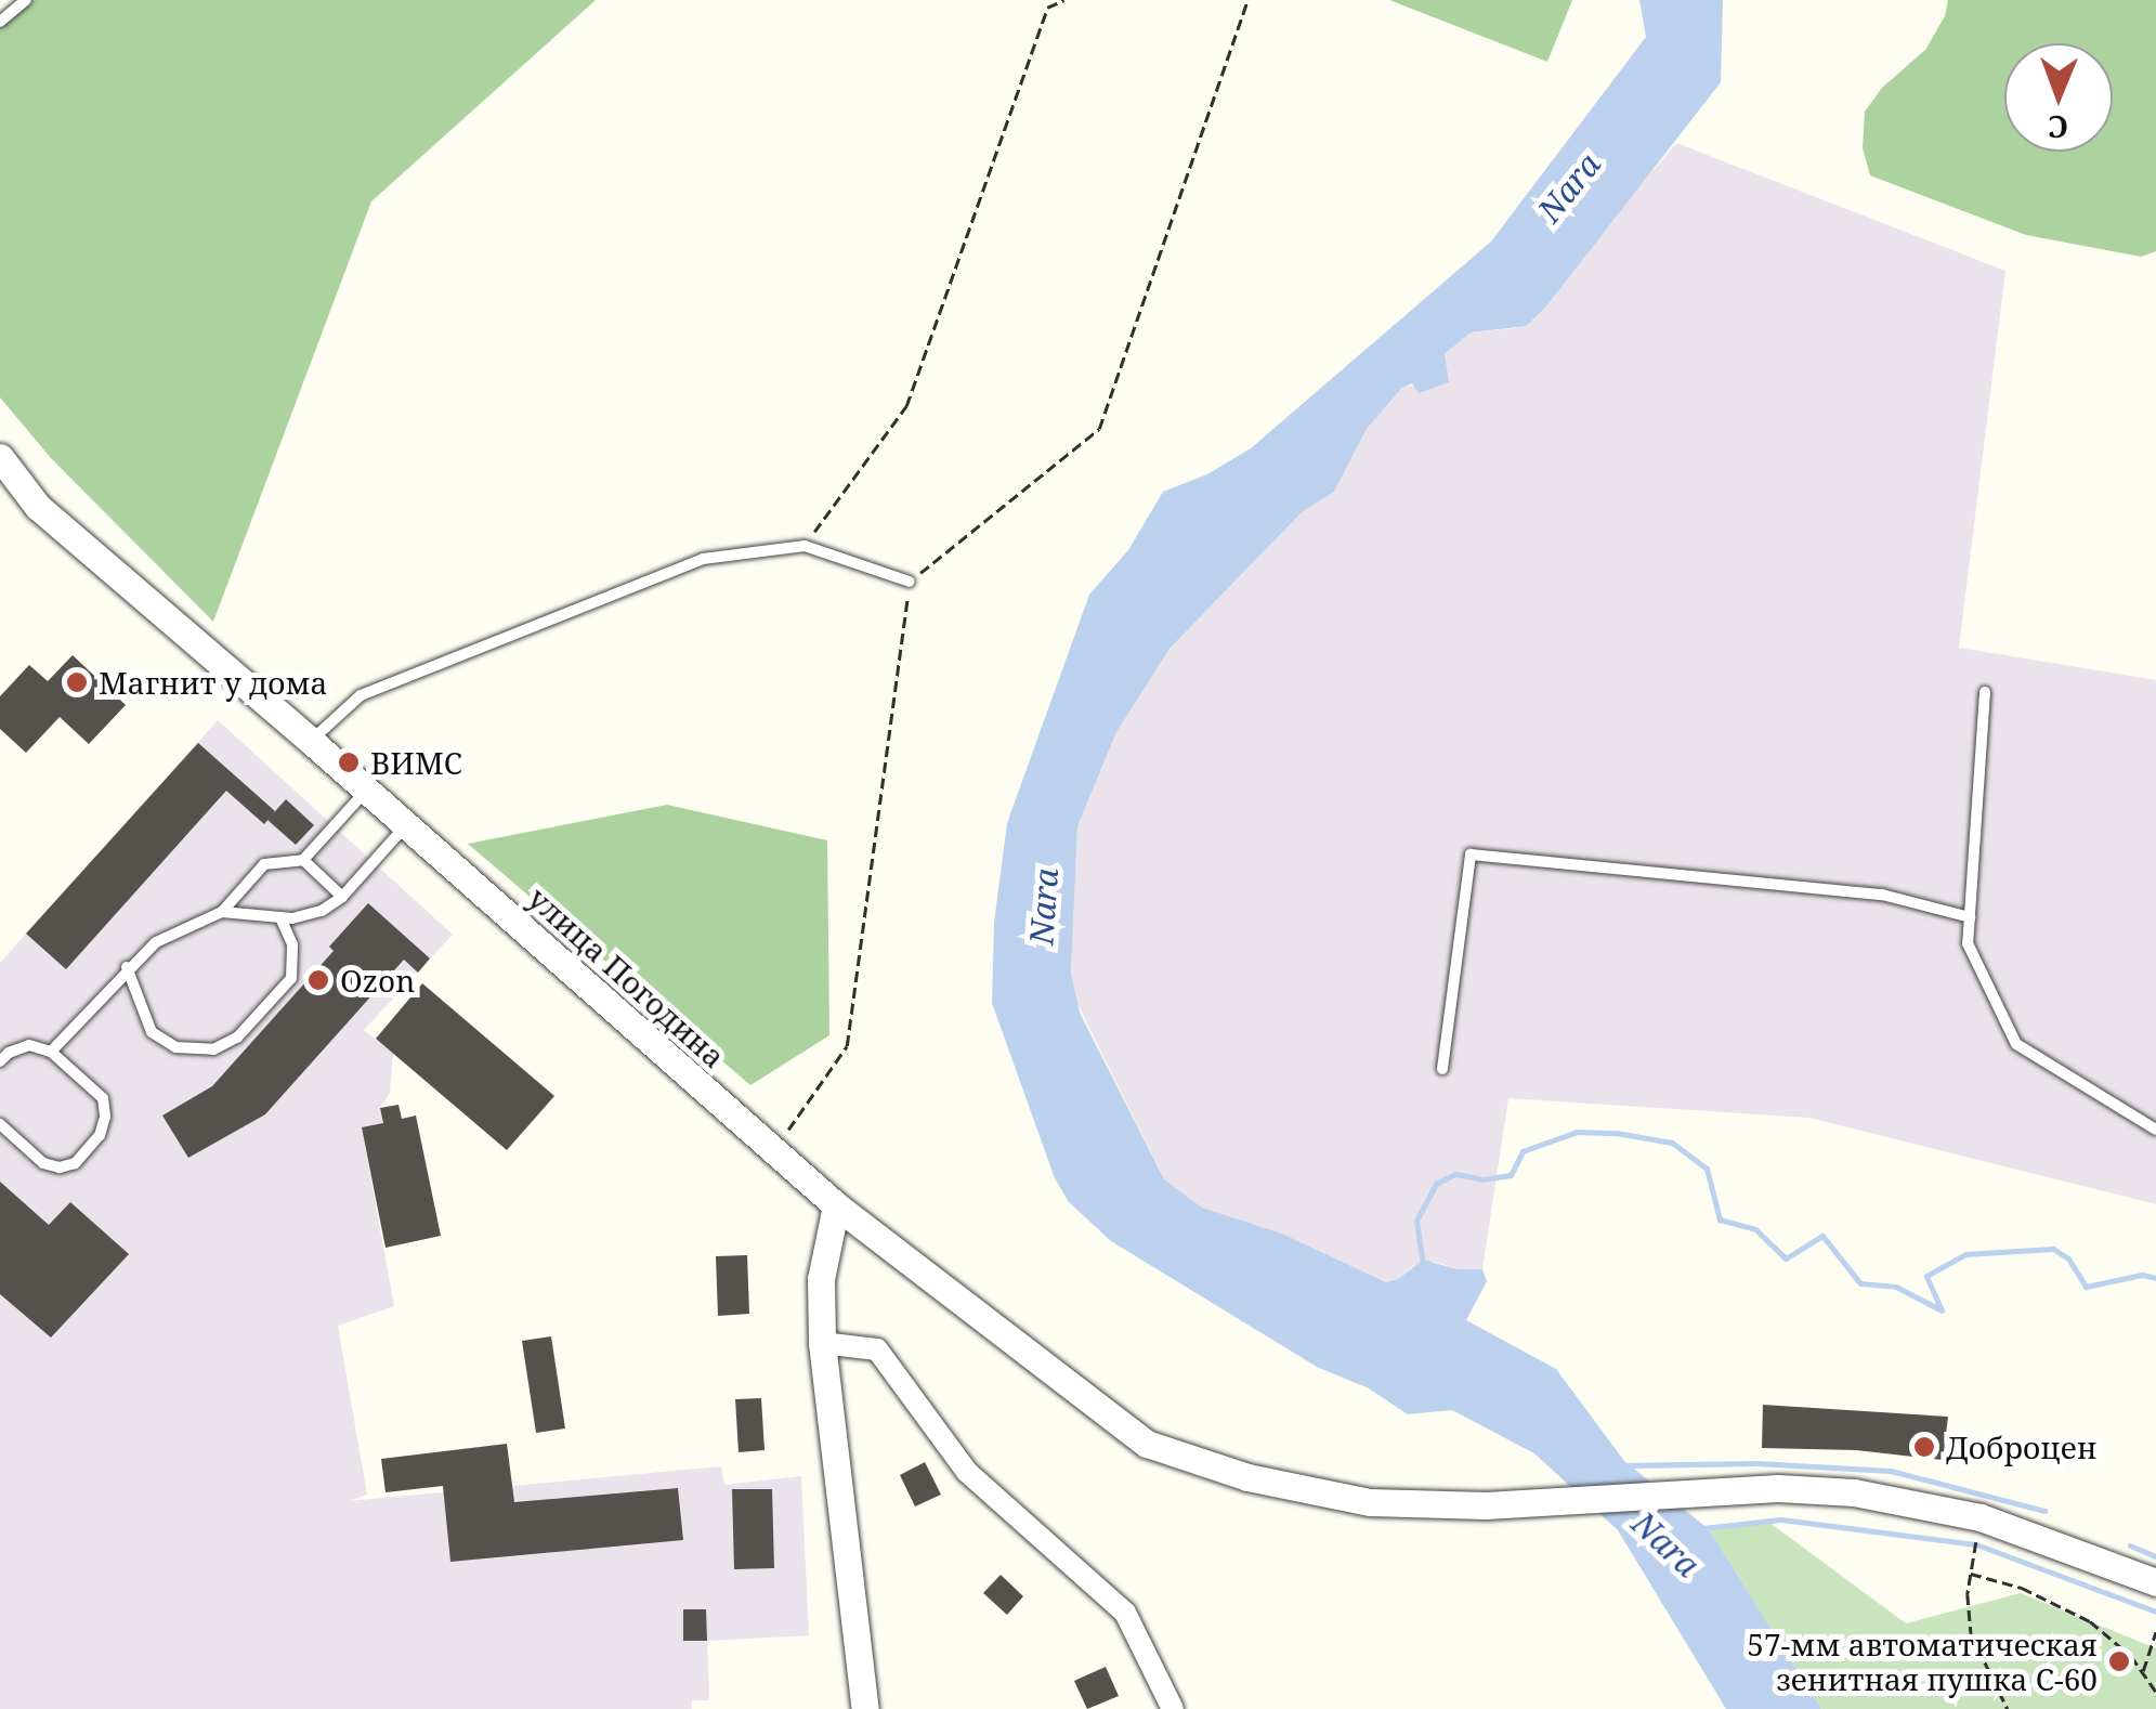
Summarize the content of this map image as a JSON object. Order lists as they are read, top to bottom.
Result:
{
  "streets": {
    "street": ["улица Погодина"]
  },
  "water": ["Nara"],
  "places": [
    "Магнит у дома",
    "ВИМС",
    "Ozon",
    "Доброцен",
    "57-мм автоматическая зенитная пушка С-60"
  ],
  "north": "bottom"
}
